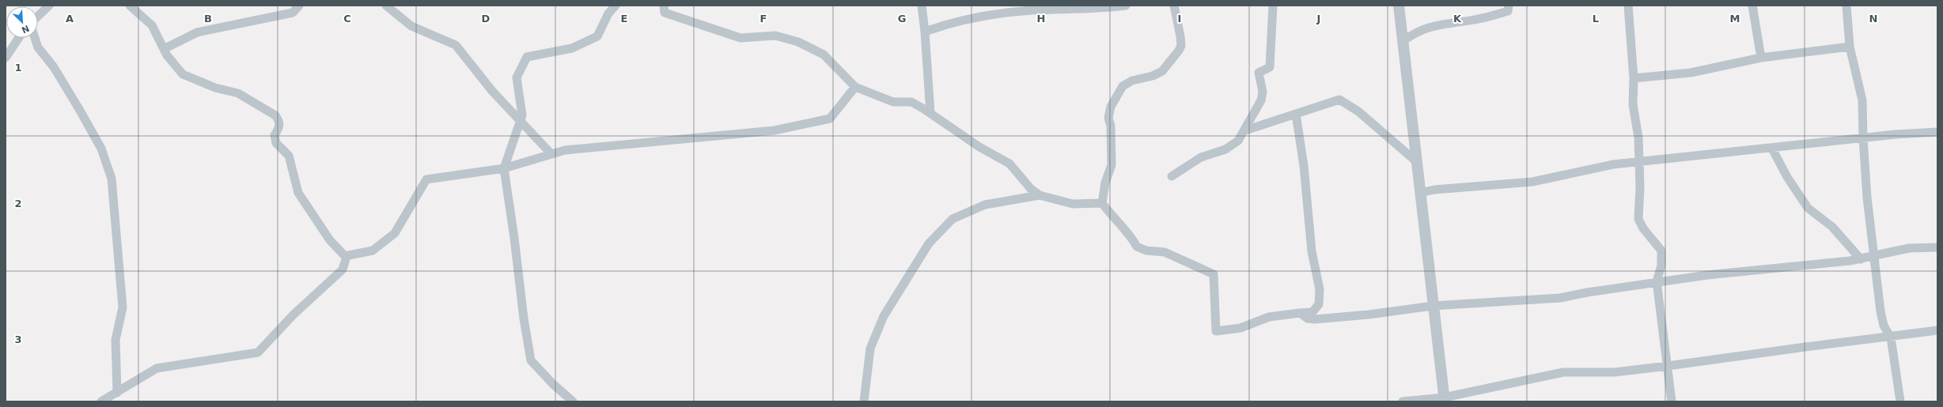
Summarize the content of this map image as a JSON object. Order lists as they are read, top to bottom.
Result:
{
  "north": "bottom right",
  "grid": {
    "columns": [
      "A",
      "B",
      "C",
      "D",
      "E",
      "F",
      "G",
      "H",
      "I",
      "J",
      "K",
      "L",
      "M",
      "N"
    ],
    "rows": ["1", "2", "3"]
  }
}
